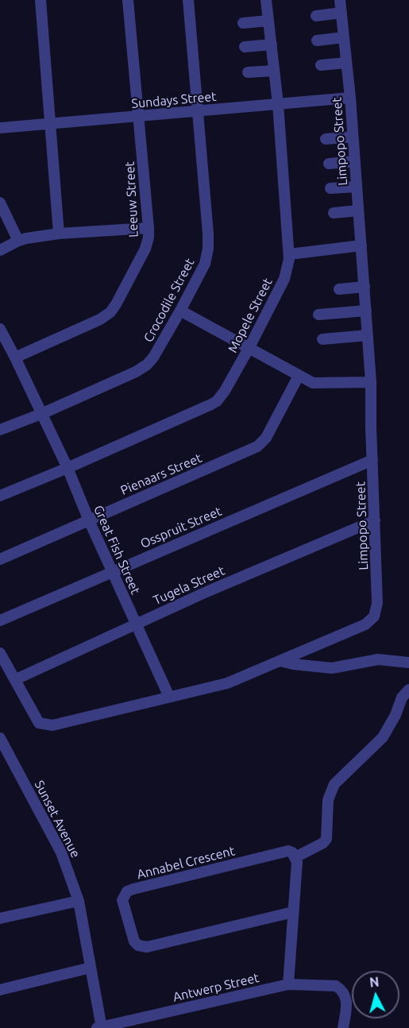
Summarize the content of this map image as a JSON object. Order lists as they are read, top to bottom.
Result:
{
  "streets": {
    "street": [
      "Sundays Street",
      "Limpopo Street",
      "Leeuw Street",
      "Crocodile Street",
      "Mopele Street",
      "Pienaars Street",
      "Osspruit Street",
      "Great Fish Street",
      "Tugela Street",
      "Sunset Avenue",
      "Annabel Crescent",
      "Antwerp Street"
    ]
  },
  "crossings": [
    ["Sundays Street", "Limpopo Street"],
    ["Sundays Street", "Leeuw Street"],
    ["Sundays Street", "Crocodile Street"],
    ["Sundays Street", "Mopele Street"],
    ["Limpopo Street", "Osspruit Street"],
    ["Limpopo Street", "Great Fish Street"],
    ["Limpopo Street", "Tugela Street"],
    ["Leeuw Street", "Great Fish Street"],
    ["Crocodile Street", "Great Fish Street"],
    ["Mopele Street", "Great Fish Street"],
    ["Pienaars Street", "Great Fish Street"],
    ["Osspruit Street", "Great Fish Street"],
    ["Great Fish Street", "Tugela Street"],
    ["Sunset Avenue", "Antwerp Street"]
  ],
  "north": "top"
}
